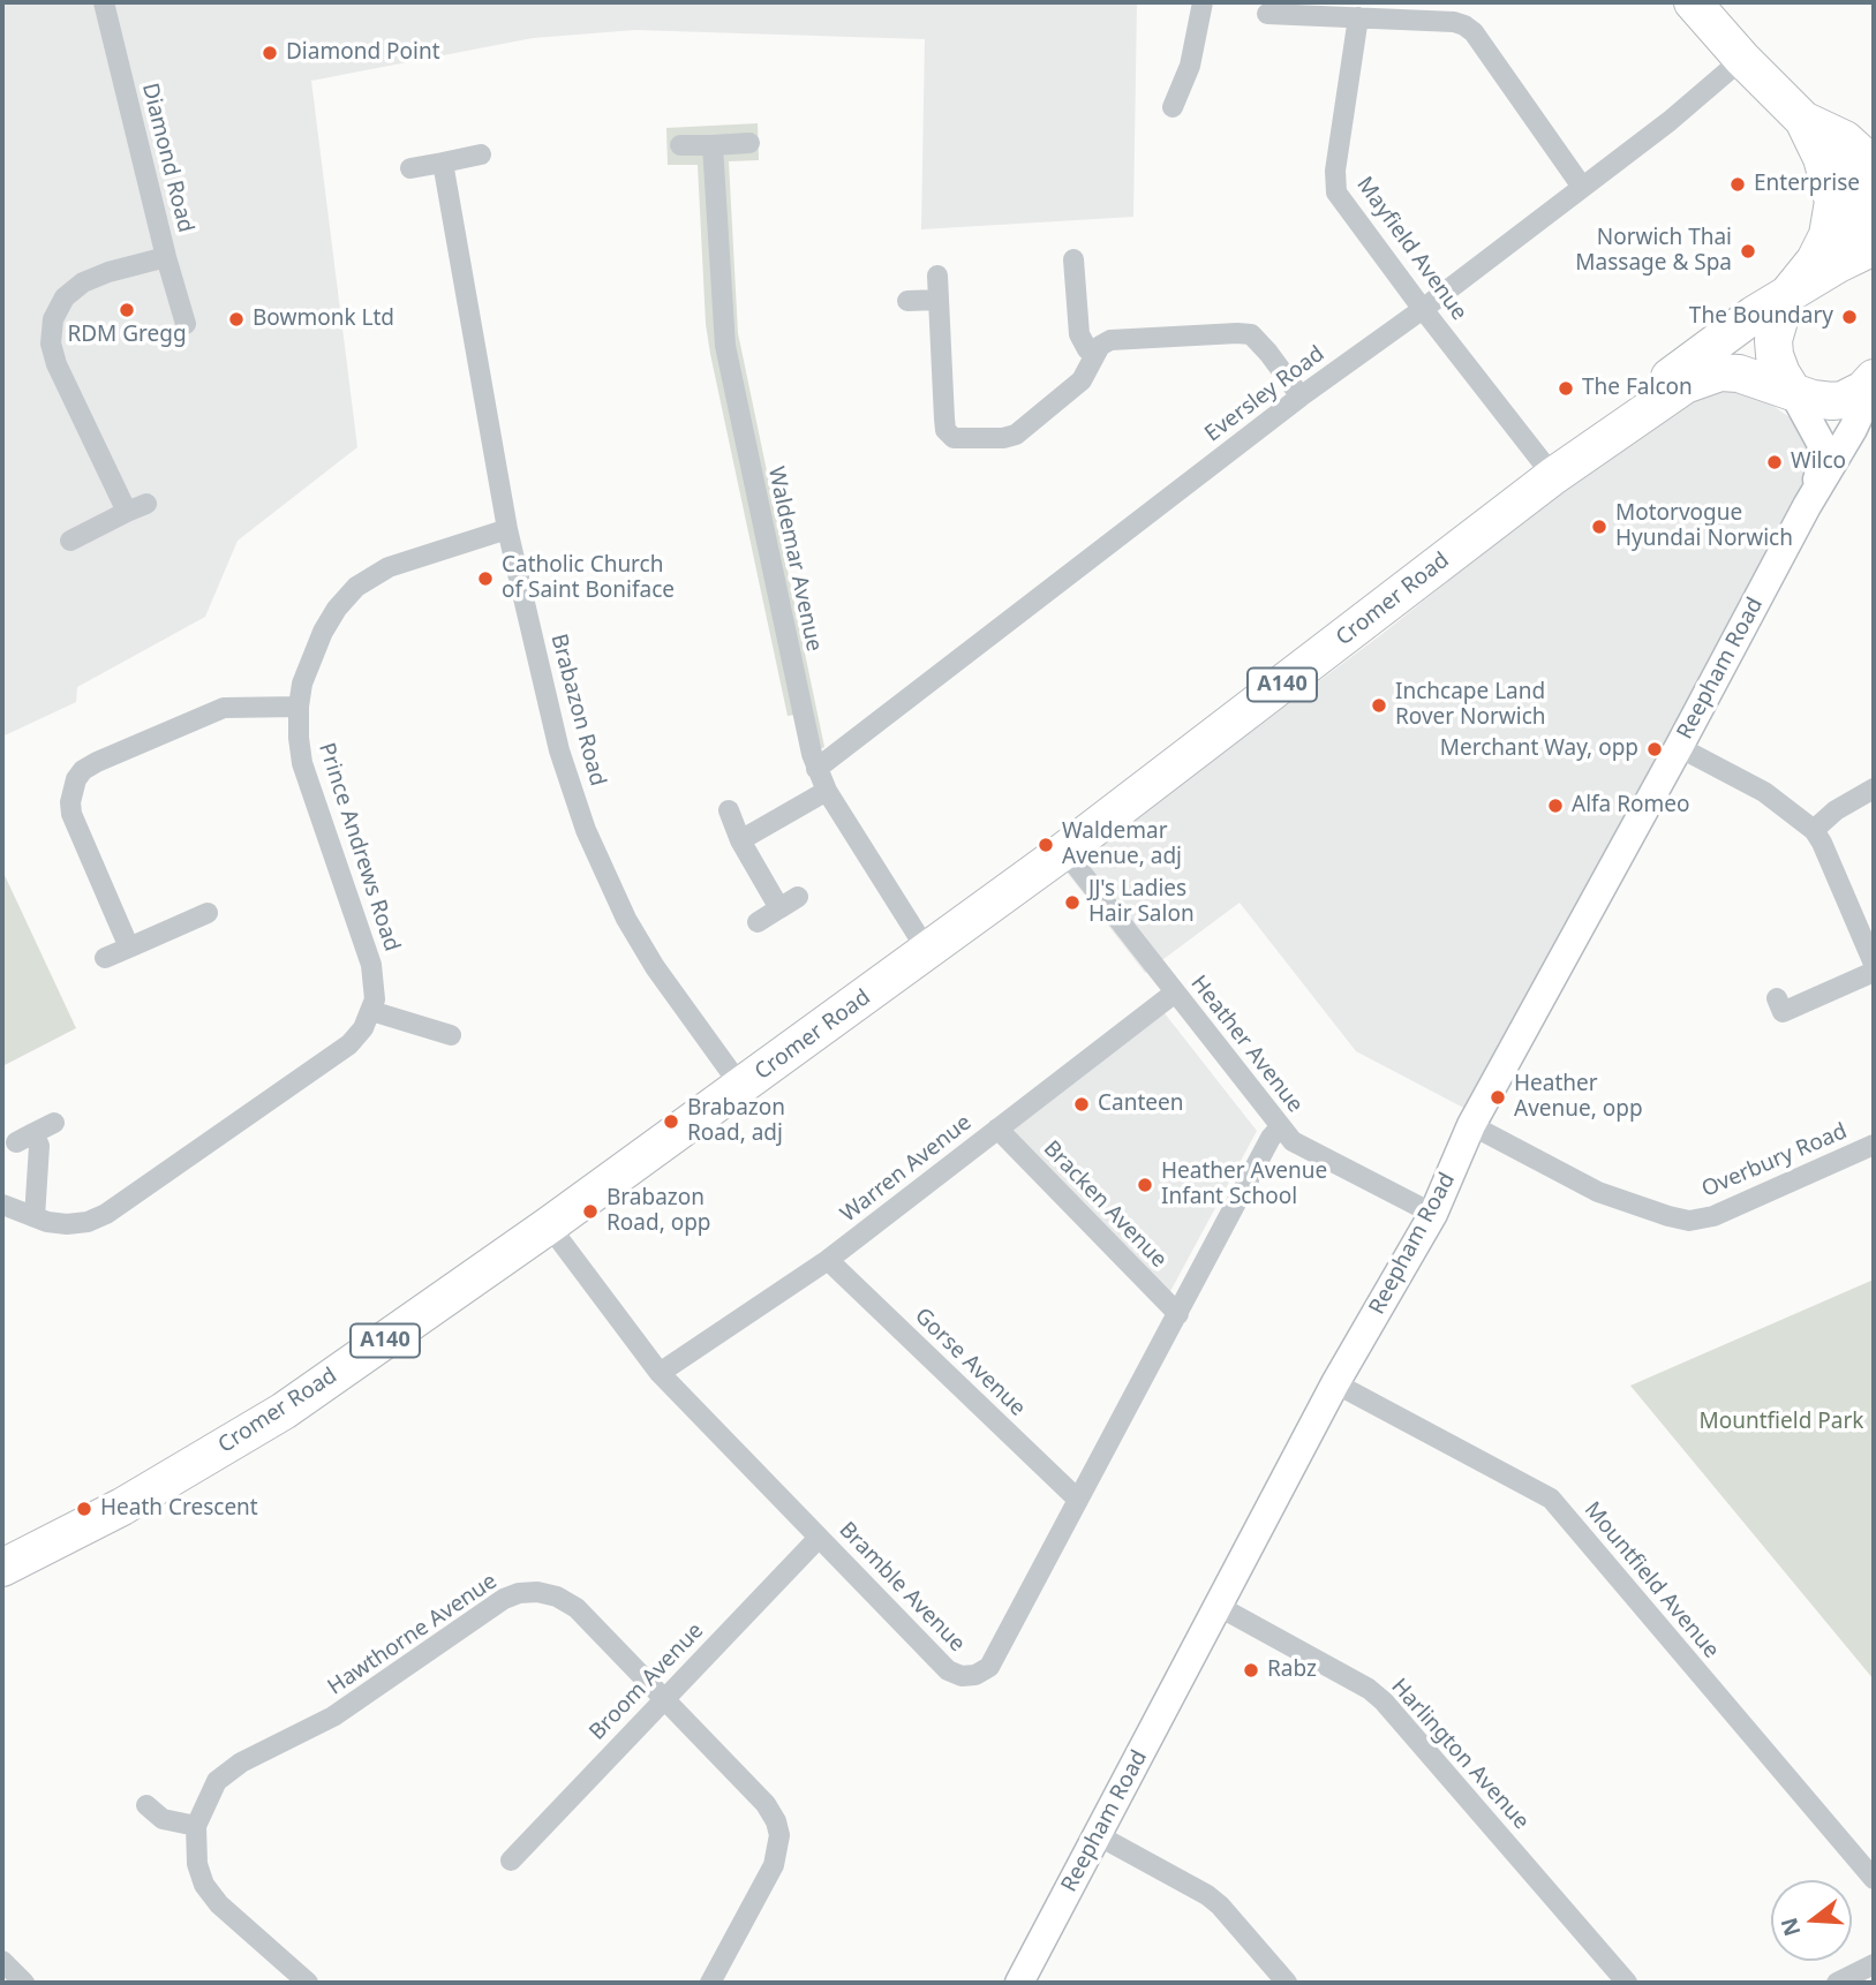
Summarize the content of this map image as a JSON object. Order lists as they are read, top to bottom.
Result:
{
  "streets": {
    "highway": ["Cromer Road", "Reepham Road", "A140"],
    "street": [
      "Diamond Road",
      "Mayfield Avenue",
      "Eversley Road",
      "Waldemar Avenue",
      "Brabazon Road",
      "Prince Andrews Road",
      "Heather Avenue",
      "Overbury Road",
      "Warren Avenue",
      "Bracken Avenue",
      "Gorse Avenue",
      "Mountfield Avenue",
      "Bramble Avenue",
      "Hawthorne Avenue",
      "Broom Avenue",
      "Harlington Avenue"
    ]
  },
  "crossings": [
    ["Mayfield Avenue", "Eversley Road"],
    ["Mayfield Avenue", "Cromer Road"],
    ["Eversley Road", "Waldemar Avenue"],
    ["Waldemar Avenue", "Cromer Road"],
    ["Cromer Road", "Reepham Road"],
    ["Cromer Road", "A140"],
    ["Cromer Road", "Brabazon Road"],
    ["Cromer Road", "Heather Avenue"],
    ["Cromer Road", "Bramble Avenue"],
    ["Reepham Road", "Heather Avenue"],
    ["Reepham Road", "Overbury Road"],
    ["Reepham Road", "Mountfield Avenue"],
    ["Reepham Road", "Harlington Avenue"],
    ["Brabazon Road", "Prince Andrews Road"],
    ["Heather Avenue", "Warren Avenue"],
    ["Heather Avenue", "Bramble Avenue"],
    ["Warren Avenue", "Bracken Avenue"],
    ["Warren Avenue", "Gorse Avenue"],
    ["Warren Avenue", "Bramble Avenue"],
    ["Bracken Avenue", "Bramble Avenue"],
    ["Gorse Avenue", "Bramble Avenue"],
    ["Bramble Avenue", "Broom Avenue"],
    ["Hawthorne Avenue", "Broom Avenue"]
  ],
  "parks": ["Mountfield Park"],
  "places": [
    "Diamond Point",
    "Enterprise",
    "Norwich Thai Massage & Spa",
    "RDM Gregg",
    "The Boundary",
    "Bowmonk Ltd",
    "The Falcon",
    "Wilco",
    "Motorvogue Hyundai Norwich",
    "Catholic Church of Saint Boniface",
    "Inchcape Land Rover Norwich",
    "Merchant Way, opp",
    "Alfa Romeo",
    "Waldemar Avenue, adj",
    "JJ's Ladies Hair Salon",
    "Heather Avenue, opp",
    "Canteen",
    "Brabazon Road, adj",
    "Heather Avenue Infant School",
    "Brabazon Road, opp",
    "Heath Crescent",
    "Rabz"
  ],
  "north": "left"
}
